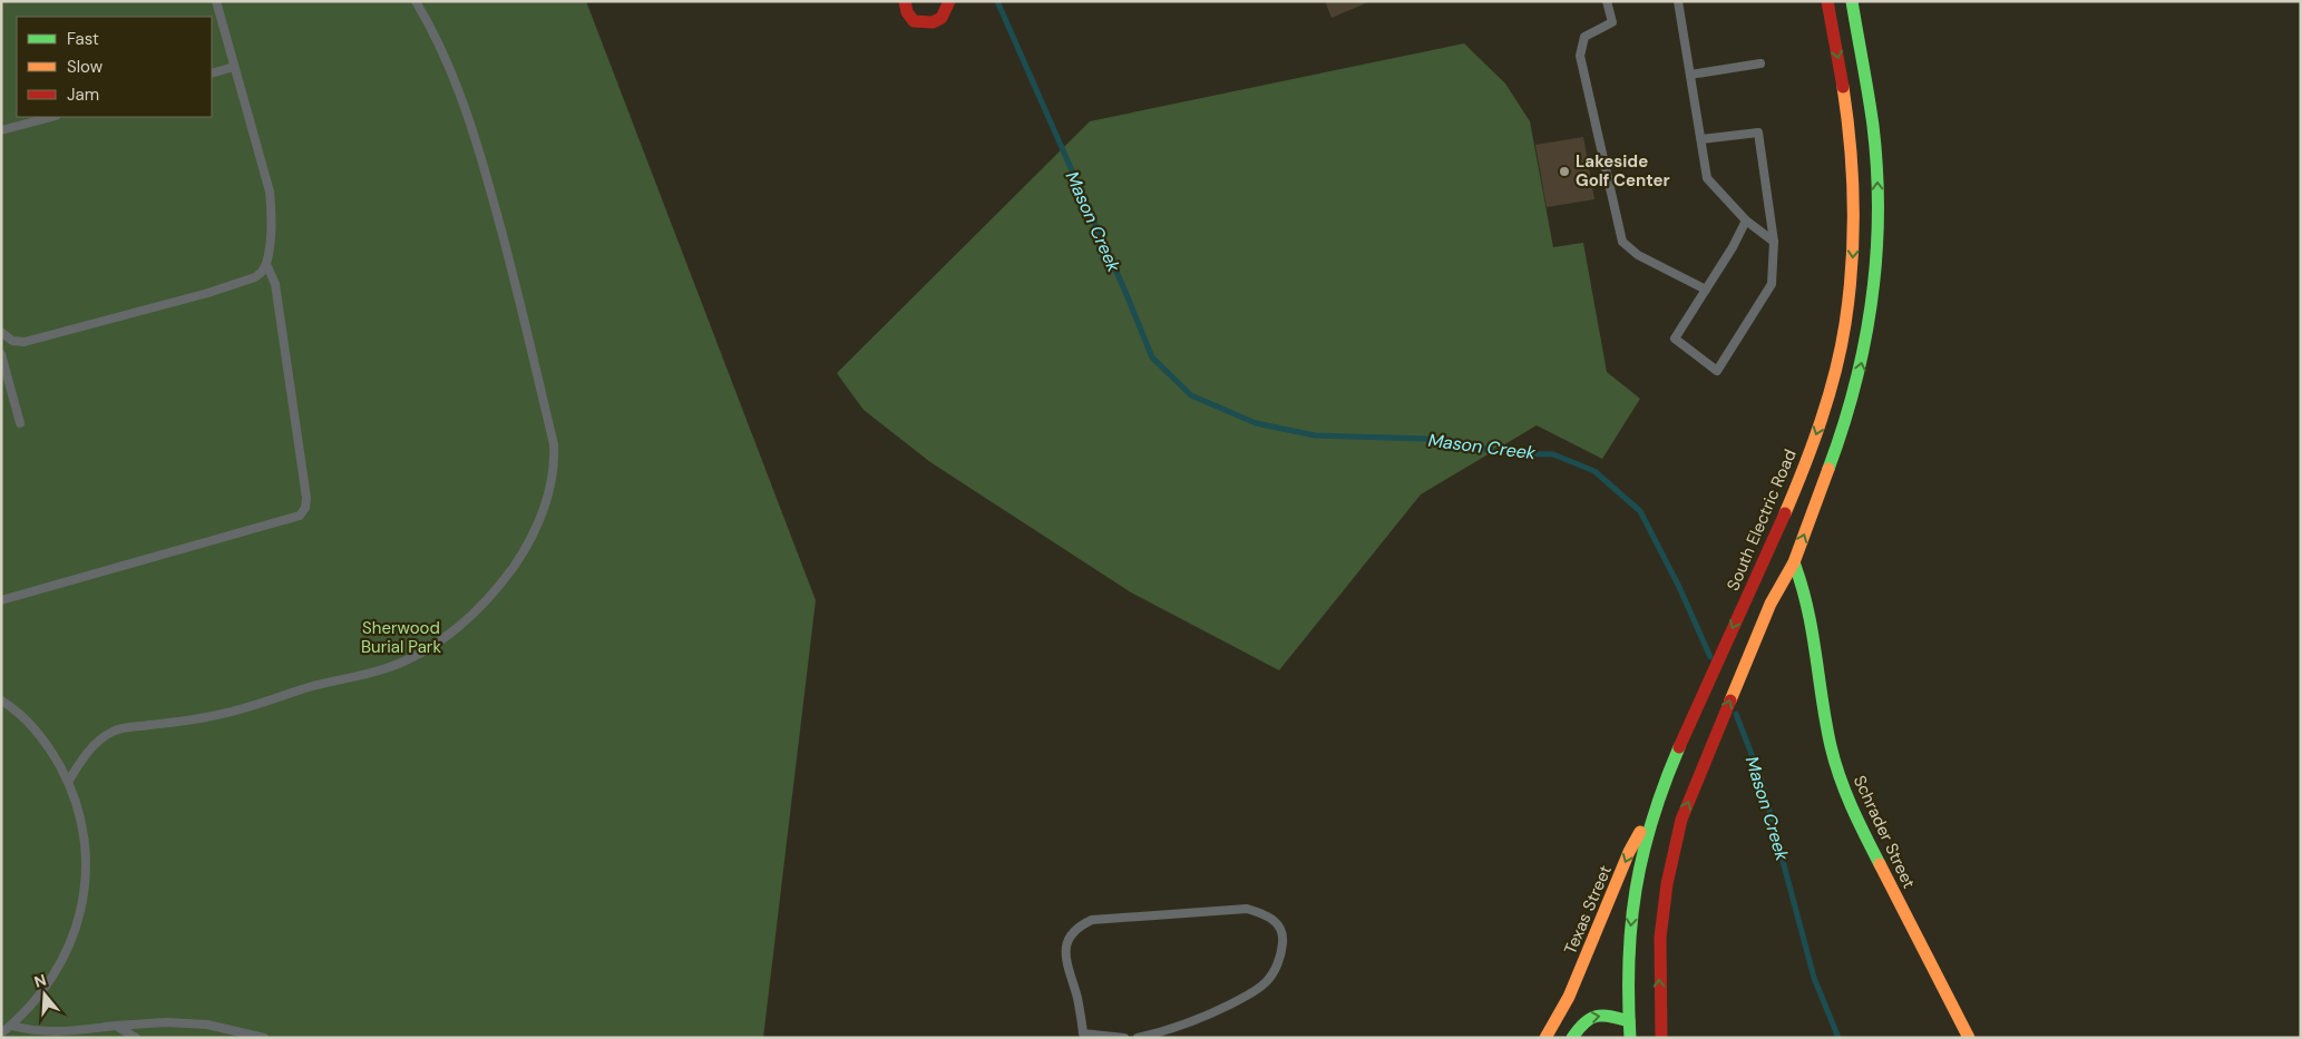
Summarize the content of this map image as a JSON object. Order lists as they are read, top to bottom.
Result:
{
  "streets": {
    "main road": ["South Electric Road", "Schrader Street", "Texas Street"]
  },
  "crossings": [
    ["South Electric Road", "Texas Street"]
  ],
  "water": ["Mason Creek"],
  "parks": ["Sherwood Burial Park"],
  "places": ["Lakeside Golf Center"],
  "legend": ["Fast", "Slow", "Jam"],
  "north": "top"
}
